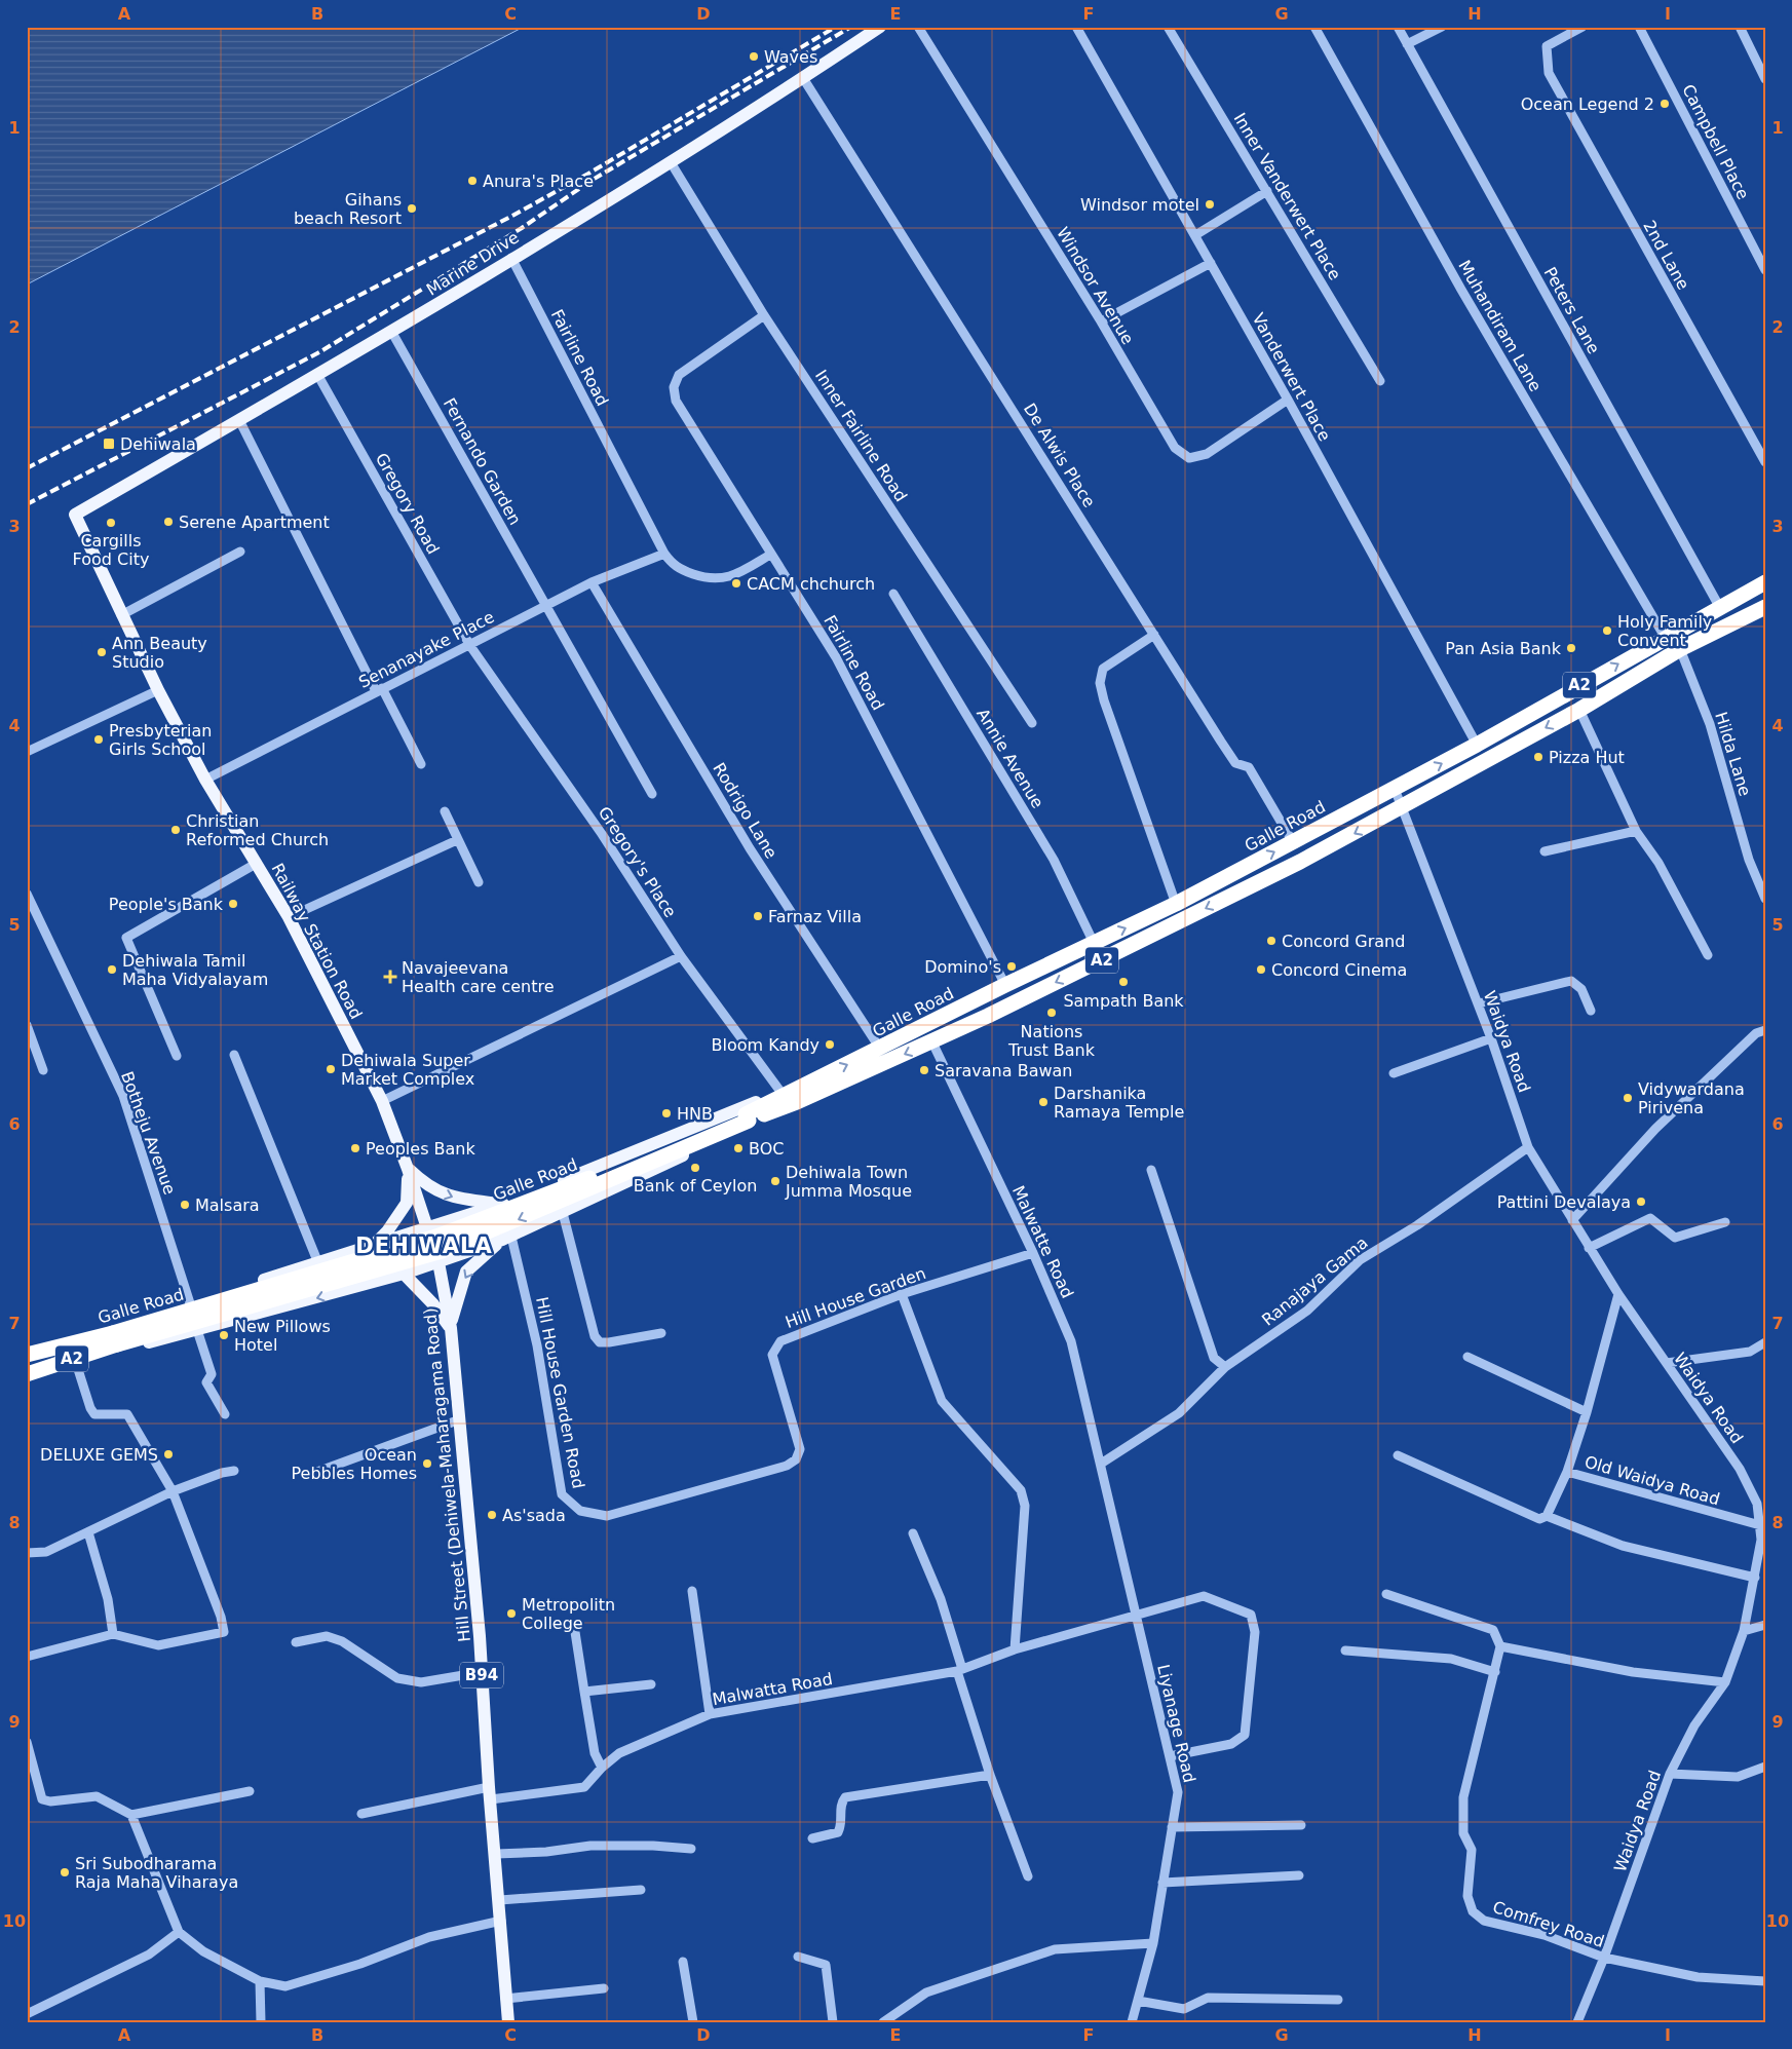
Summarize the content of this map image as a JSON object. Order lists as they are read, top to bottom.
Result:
{
  "streets": {
    "highway": ["A2", "Galle Road"],
    "main road": [
      "Marine Drive",
      "Railway Station Road",
      "Hill Street (Dehiwela-Maharagama Road)",
      "B94"
    ],
    "street": [
      "Campbell Place",
      "Inner Vanderwert Place",
      "2nd Lane",
      "Windsor Avenue",
      "Peters Lane",
      "Muhandiram Lane",
      "Fairline Road",
      "Vanderwert Place",
      "Inner Fairline Road",
      "De Alwis Place",
      "Fernando Garden",
      "Gregory Road",
      "Senanayake Place",
      "Hilda Lane",
      "Annie Avenue",
      "Rodrigo Lane",
      "Gregory's Place",
      "Waidya Road",
      "Botheju Avenue",
      "Malwatte Road",
      "Ranajaya Gama",
      "Hill House Garden",
      "Hill House Garden Road",
      "Old Waidya Road",
      "Malwatta Road",
      "Liyanage Road",
      "Comfrey Road"
    ]
  },
  "crossings": [
    ["Marine Drive", "Fairline Road"],
    ["Marine Drive", "Inner Fairline Road"],
    ["Marine Drive", "De Alwis Place"],
    ["Marine Drive", "Fernando Garden"],
    ["Marine Drive", "Gregory Road"],
    ["Marine Drive", "Railway Station Road"],
    ["Windsor Avenue", "Vanderwert Place"],
    ["Peters Lane", "Galle Road"],
    ["Muhandiram Lane", "Galle Road"],
    ["Fairline Road", "Inner Fairline Road"],
    ["Fairline Road", "Senanayake Place"],
    ["Fairline Road", "Galle Road"],
    ["Vanderwert Place", "Galle Road"],
    ["De Alwis Place", "Galle Road"],
    ["Fernando Garden", "Senanayake Place"],
    ["Gregory Road", "Senanayake Place"],
    ["Gregory Road", "Gregory's Place"],
    ["Senanayake Place", "Rodrigo Lane"],
    ["Senanayake Place", "Gregory's Place"],
    ["Senanayake Place", "Railway Station Road"],
    ["Hilda Lane", "Galle Road"],
    ["Annie Avenue", "Galle Road"],
    ["Rodrigo Lane", "Galle Road"],
    ["Galle Road", "Waidya Road"],
    ["Galle Road", "Malwatte Road"],
    ["Railway Station Road", "Hill Street (Dehiwela-Maharagama Road)"],
    ["Waidya Road", "Ranajaya Gama"],
    ["Waidya Road", "Old Waidya Road"],
    ["Waidya Road", "Comfrey Road"],
    ["Malwatte Road", "Ranajaya Gama"],
    ["Malwatte Road", "Hill House Garden"],
    ["Malwatte Road", "Liyanage Road"],
    ["Ranajaya Gama", "Liyanage Road"],
    ["Hill House Garden", "Hill House Garden Road"],
    ["Hill Street (Dehiwela-Maharagama Road)", "Malwatta Road"],
    ["Malwatta Road", "Liyanage Road"]
  ],
  "districts": ["DEHIWALA"],
  "places": {
    "other": [
      "Waves",
      "Ocean Legend 2",
      "Anura's Place",
      "Windsor motel",
      "Gihans beach Resort",
      "Serene Apartment",
      "Cargills Food City",
      "CACM chchurch",
      "Holy Family Convent",
      "Pan Asia Bank",
      "Ann Beauty Studio",
      "Presbyterian Girls School",
      "Pizza Hut",
      "Christian Reformed Church",
      "People's Bank",
      "Farnaz Villa",
      "Concord Grand",
      "Domino's",
      "Dehiwala Tamil Maha Vidyalayam",
      "Concord Cinema",
      "Sampath Bank",
      "Nations Trust Bank",
      "Bloom Kandy",
      "Dehiwala Super Market Complex",
      "Saravana Bawan",
      "Vidywardana Pirivena",
      "Darshanika Ramaya Temple",
      "HNB",
      "Peoples Bank",
      "BOC",
      "Bank of Ceylon",
      "Dehiwala Town Jumma Mosque",
      "Pattini Devalaya",
      "Malsara",
      "New Pillows Hotel",
      "DELUXE GEMS",
      "Ocean Pebbles Homes",
      "As'sada",
      "Metropolitn College",
      "Sri Subodharama Raja Maha Viharaya"
    ],
    "transit": ["Dehiwala"],
    "health": ["Navajeevana Health care centre"]
  },
  "grid": {
    "columns": [
      "A",
      "B",
      "C",
      "D",
      "E",
      "F",
      "G",
      "H",
      "I"
    ],
    "rows": [
      "1",
      "2",
      "3",
      "4",
      "5",
      "6",
      "7",
      "8",
      "9",
      "10"
    ]
  }
}
